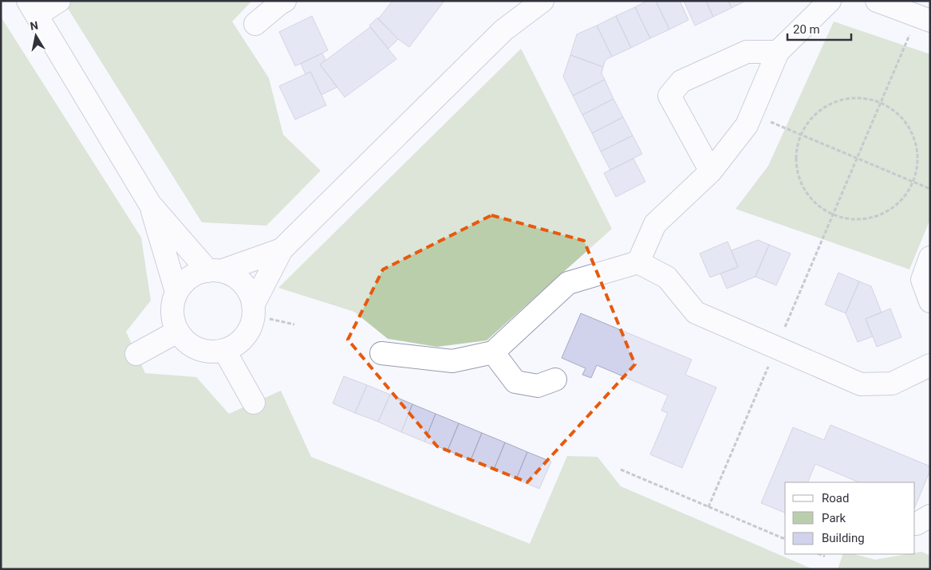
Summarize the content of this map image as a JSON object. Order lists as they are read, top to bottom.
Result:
{
  "legend": ["Road", "Park", "Building"],
  "scale_bar": "20 m",
  "north": "top"
}
